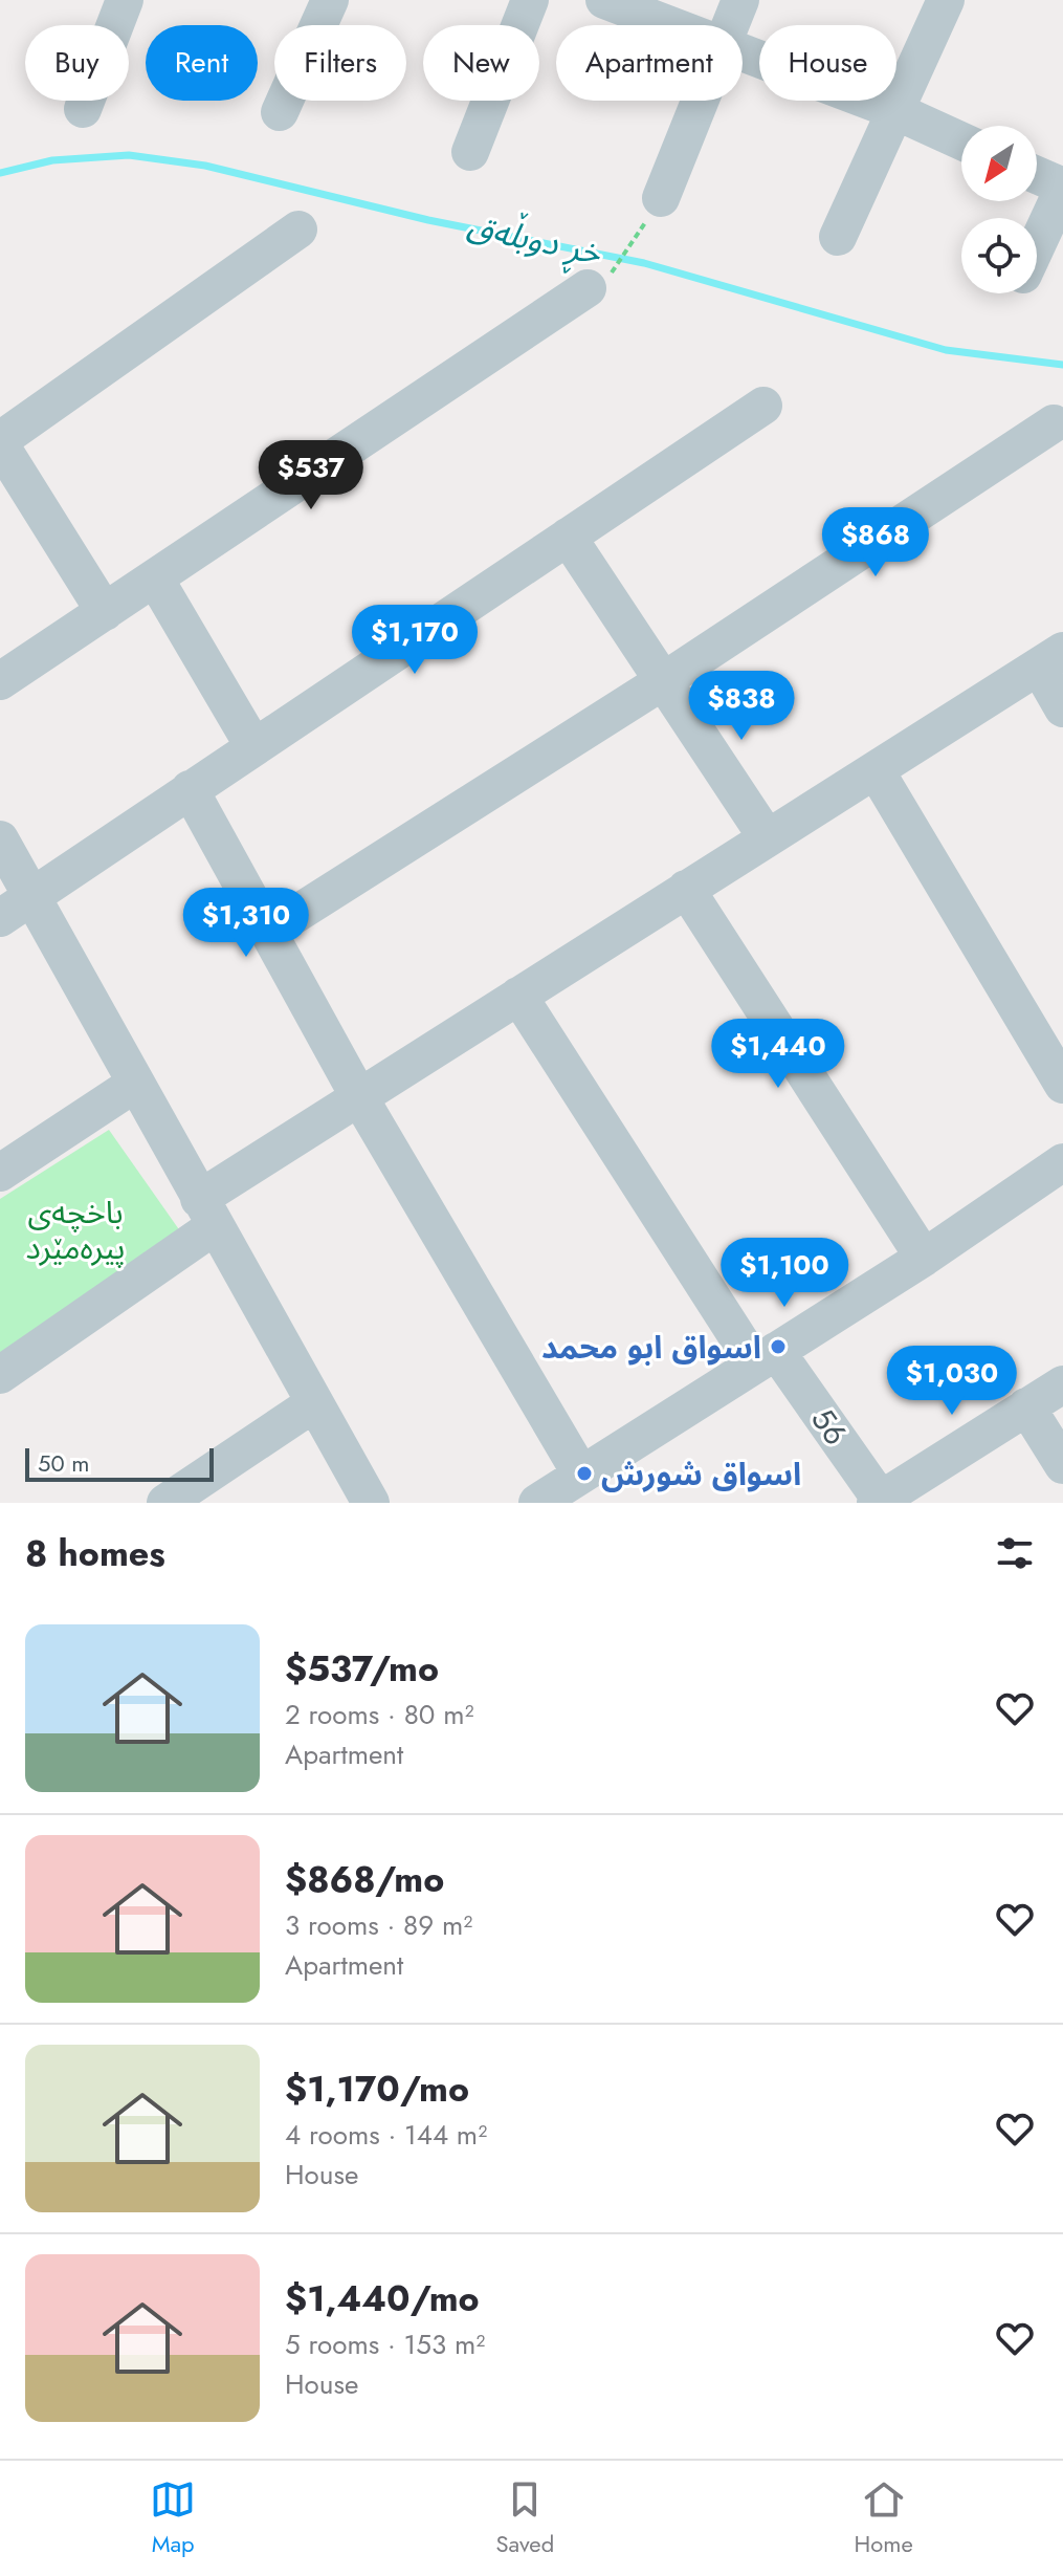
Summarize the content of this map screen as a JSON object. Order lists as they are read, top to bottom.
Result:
{
  "streets": {
    "street": ["56"]
  },
  "water": ["خڕ دوبڵەق"],
  "parks": ["باخچەی پیرەمێرد"],
  "places": ["اسواق ابو محمد", "اسواق شورش"],
  "scale_bar": "50 m",
  "north": "bottom left",
  "page": {
    "chip": [
      "Buy",
      "Rent",
      "Filters",
      "New",
      "Apartment",
      "House"
    ],
    "price": [
      "$537",
      "$868",
      "$1,170",
      "$838",
      "$1,310",
      "$1,440",
      "$1,100",
      "$1,030"
    ],
    "scale": "50 m",
    "heading": "8 homes",
    "list": [
      {
        "name": "$537/mo",
        "note": "2 rooms · 80 m² · Apartment"
      },
      {
        "name": "$868/mo",
        "note": "3 rooms · 89 m² · Apartment"
      },
      {
        "name": "$1,170/mo",
        "note": "4 rooms · 144 m² · House"
      },
      {
        "name": "$1,440/mo",
        "note": "5 rooms · 153 m² · House"
      }
    ],
    "tabs": ["Map", "Saved", "Home"]
  }
}
